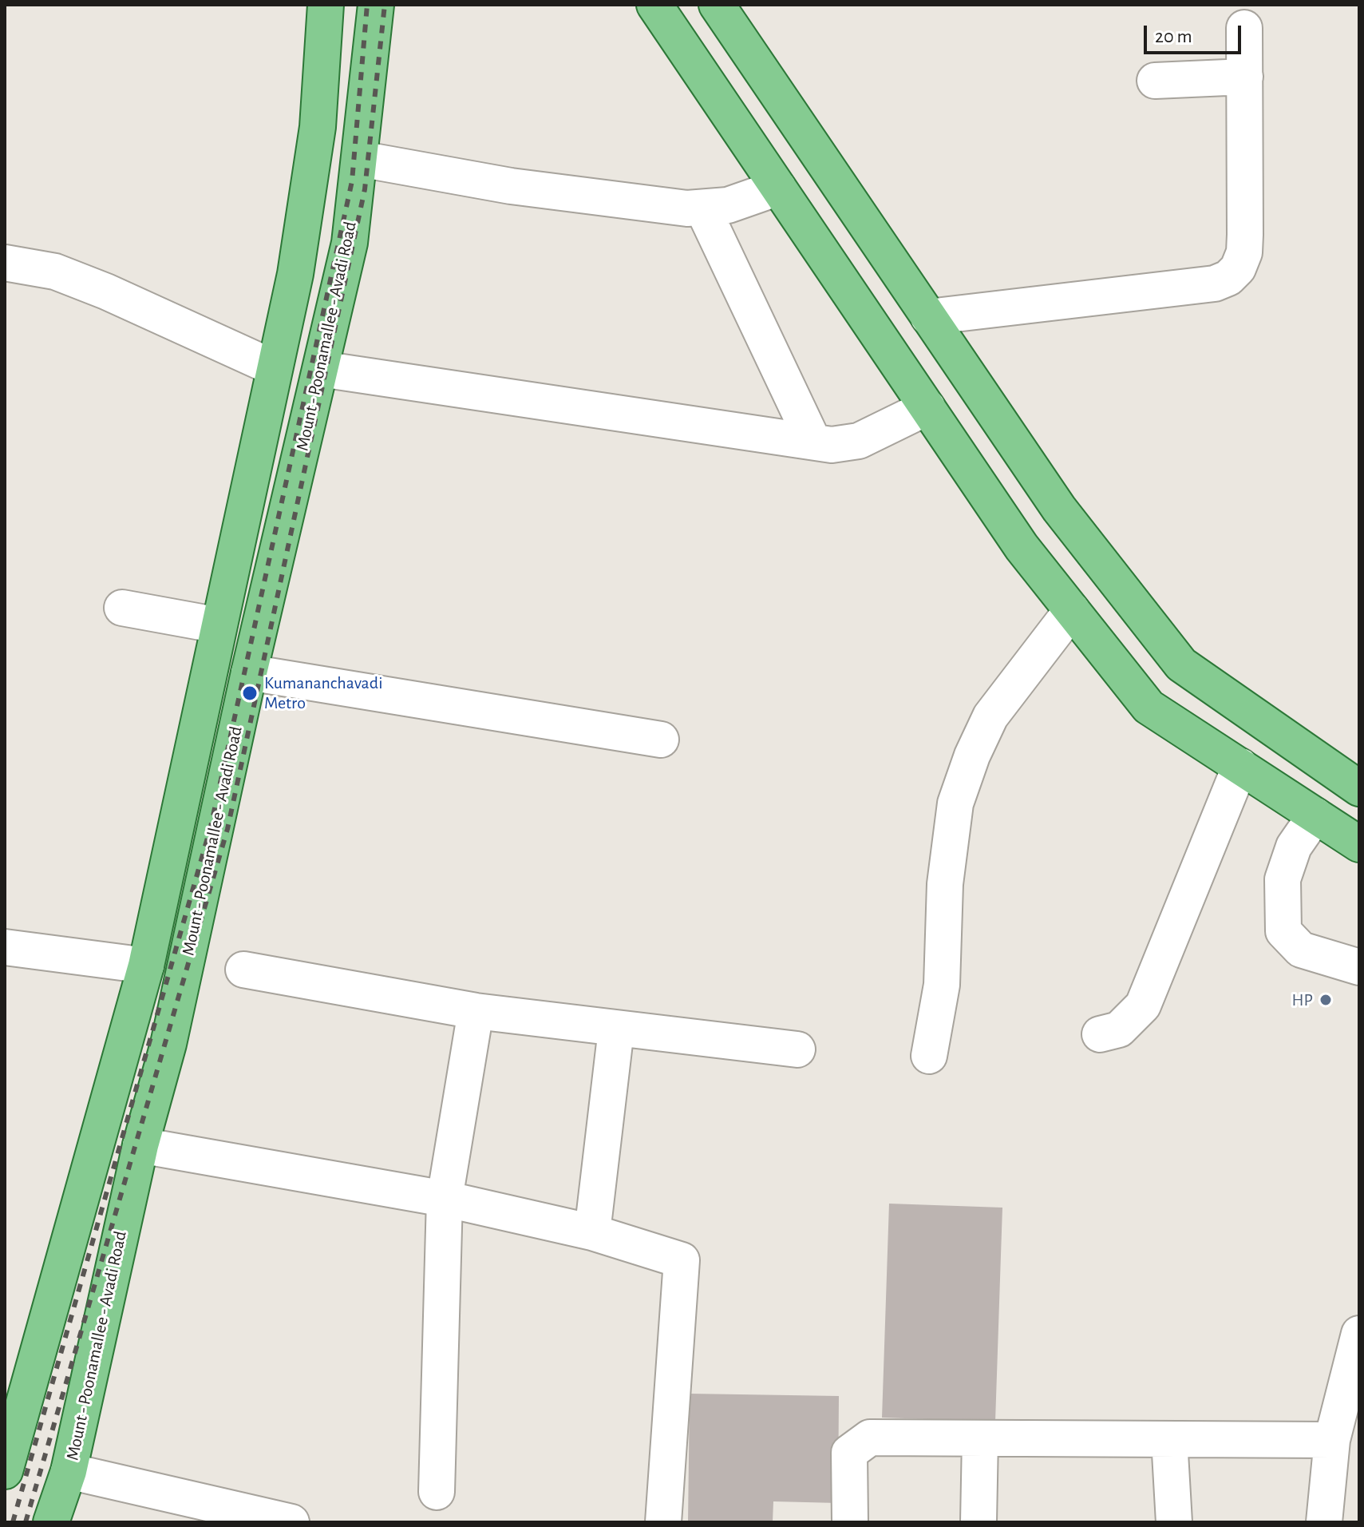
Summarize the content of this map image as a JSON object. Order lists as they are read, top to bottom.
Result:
{
  "streets": {
    "main road": ["Mount - Poonamallee - Avadi Road"]
  },
  "places": ["Kumananchavadi Metro", "HP"],
  "scale_bar": "20 m"
}
